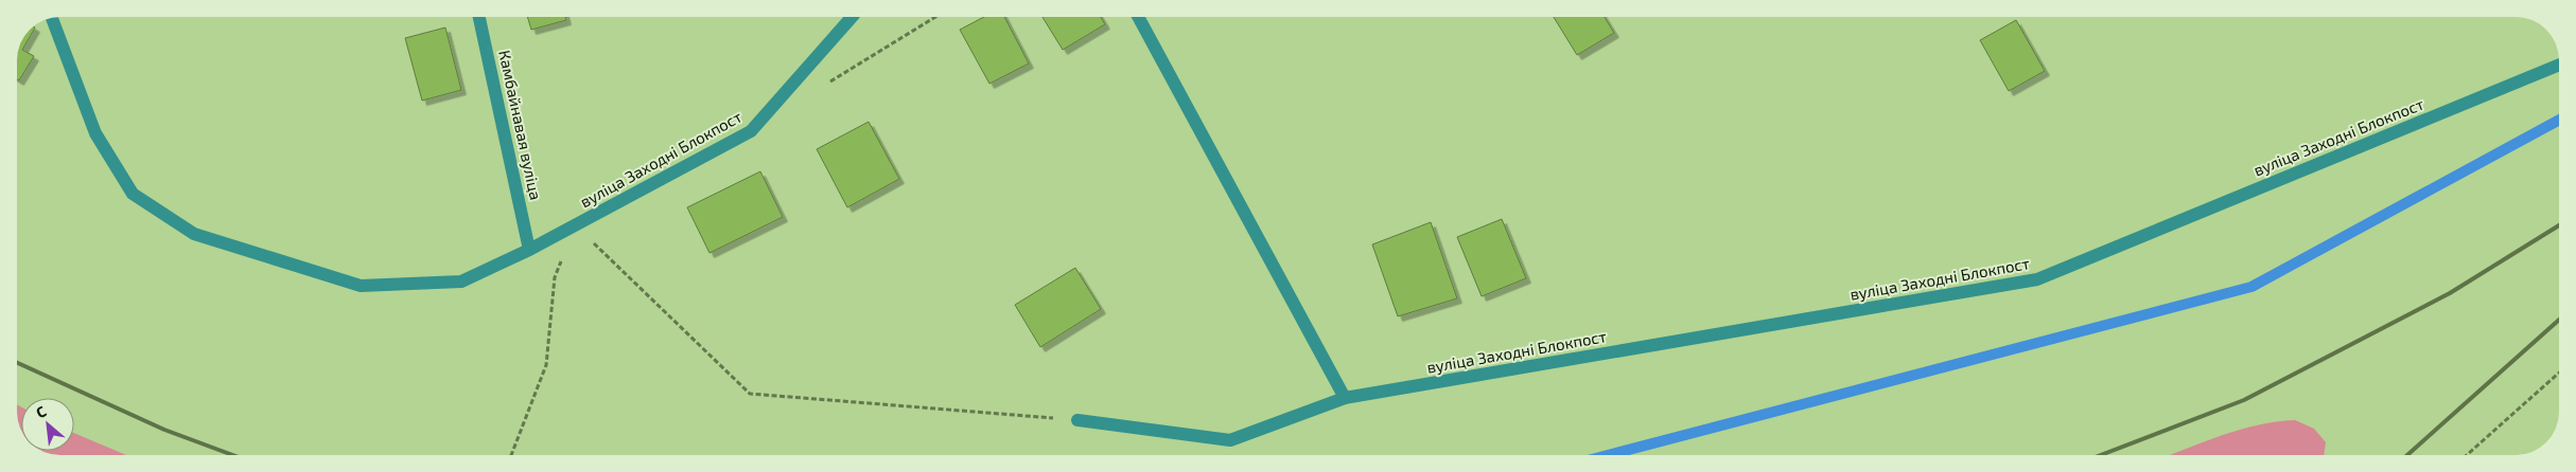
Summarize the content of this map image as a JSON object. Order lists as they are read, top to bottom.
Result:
{
  "streets": {
    "street": ["Камбайнавая вуліца", "вуліца Заходні Блокпост"]
  },
  "crossings": [
    ["Камбайнавая вуліца", "вуліца Заходні Блокпост"]
  ],
  "north": "top left"
}
